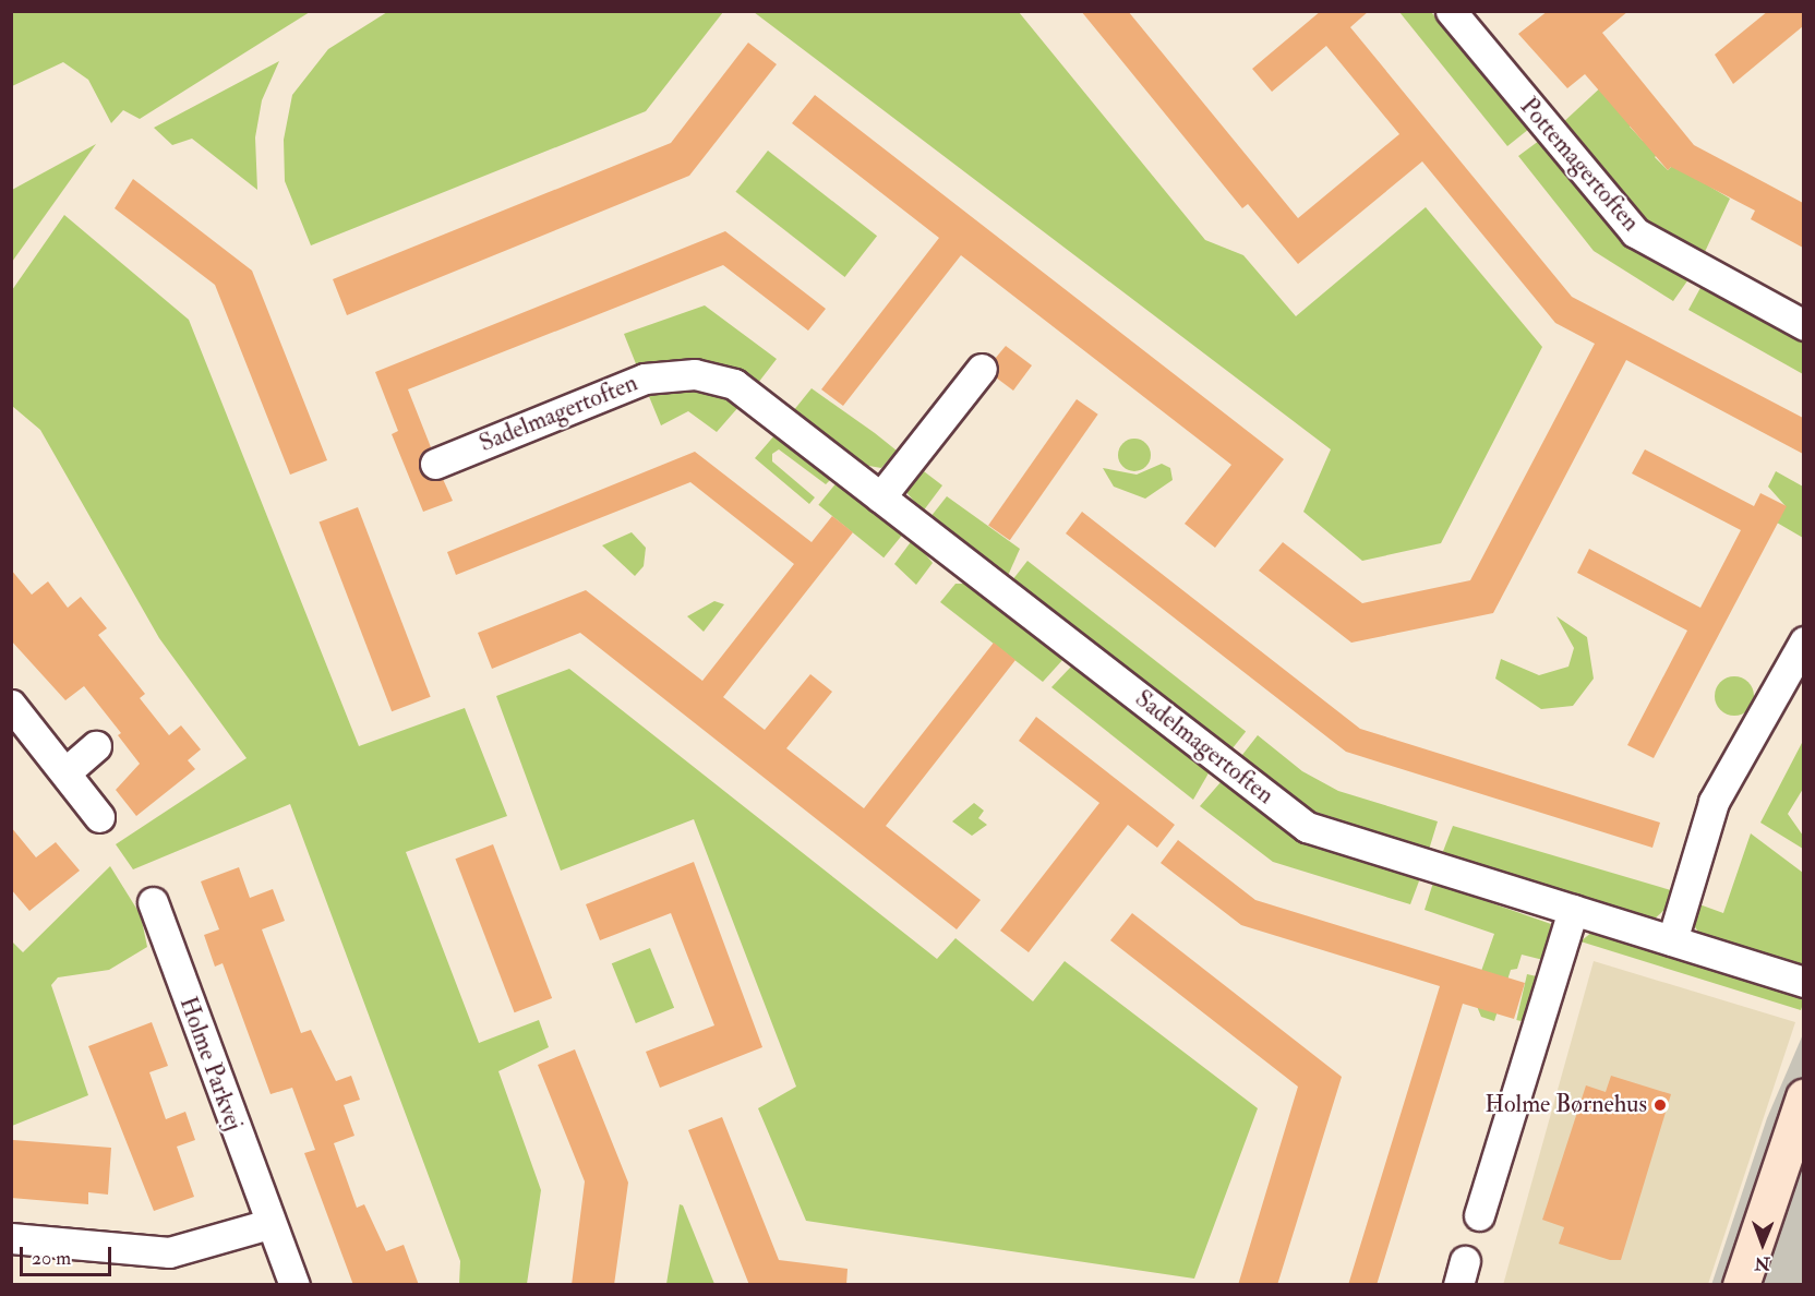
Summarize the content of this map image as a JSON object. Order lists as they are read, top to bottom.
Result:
{
  "streets": {
    "street": ["Pottemagertoften", "Sadelmagertoften", "Holme Parkvej"]
  },
  "places": ["Holme Børnehus"],
  "scale_bar": "20 m",
  "north": "bottom"
}
